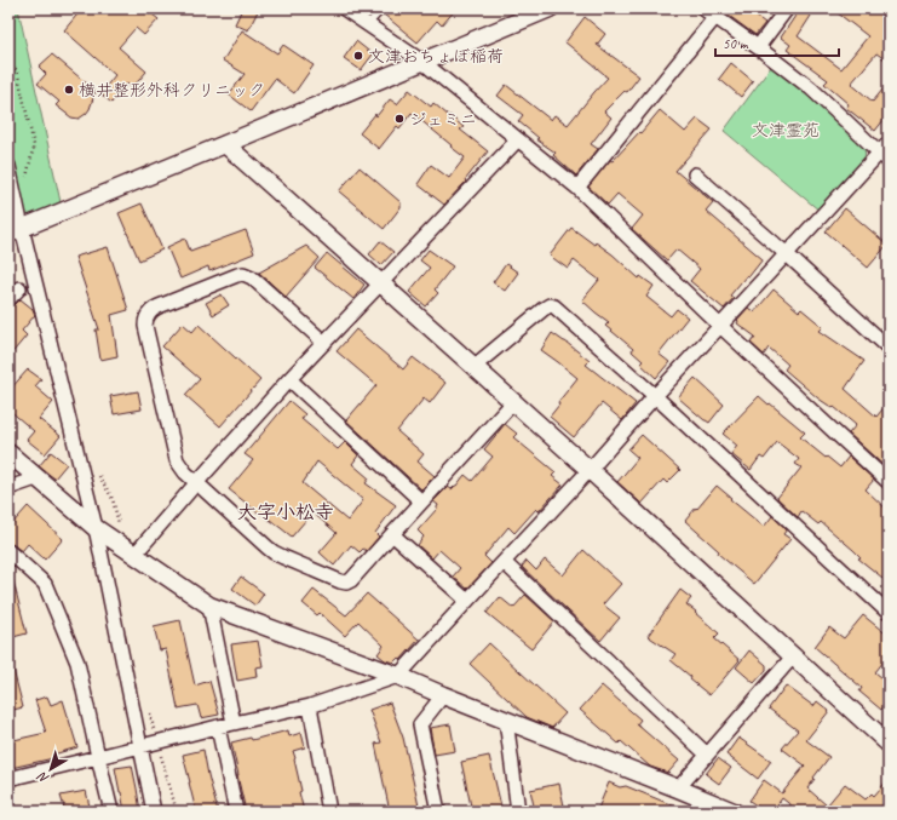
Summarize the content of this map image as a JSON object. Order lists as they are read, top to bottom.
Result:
{
  "districts": ["大字小松寺"],
  "parks": ["文津霊苑"],
  "places": ["文津おちょぼ稲荷", "横井整形外科クリニック", "ジェミニ"],
  "scale_bar": "50 m",
  "north": "bottom left"
}
